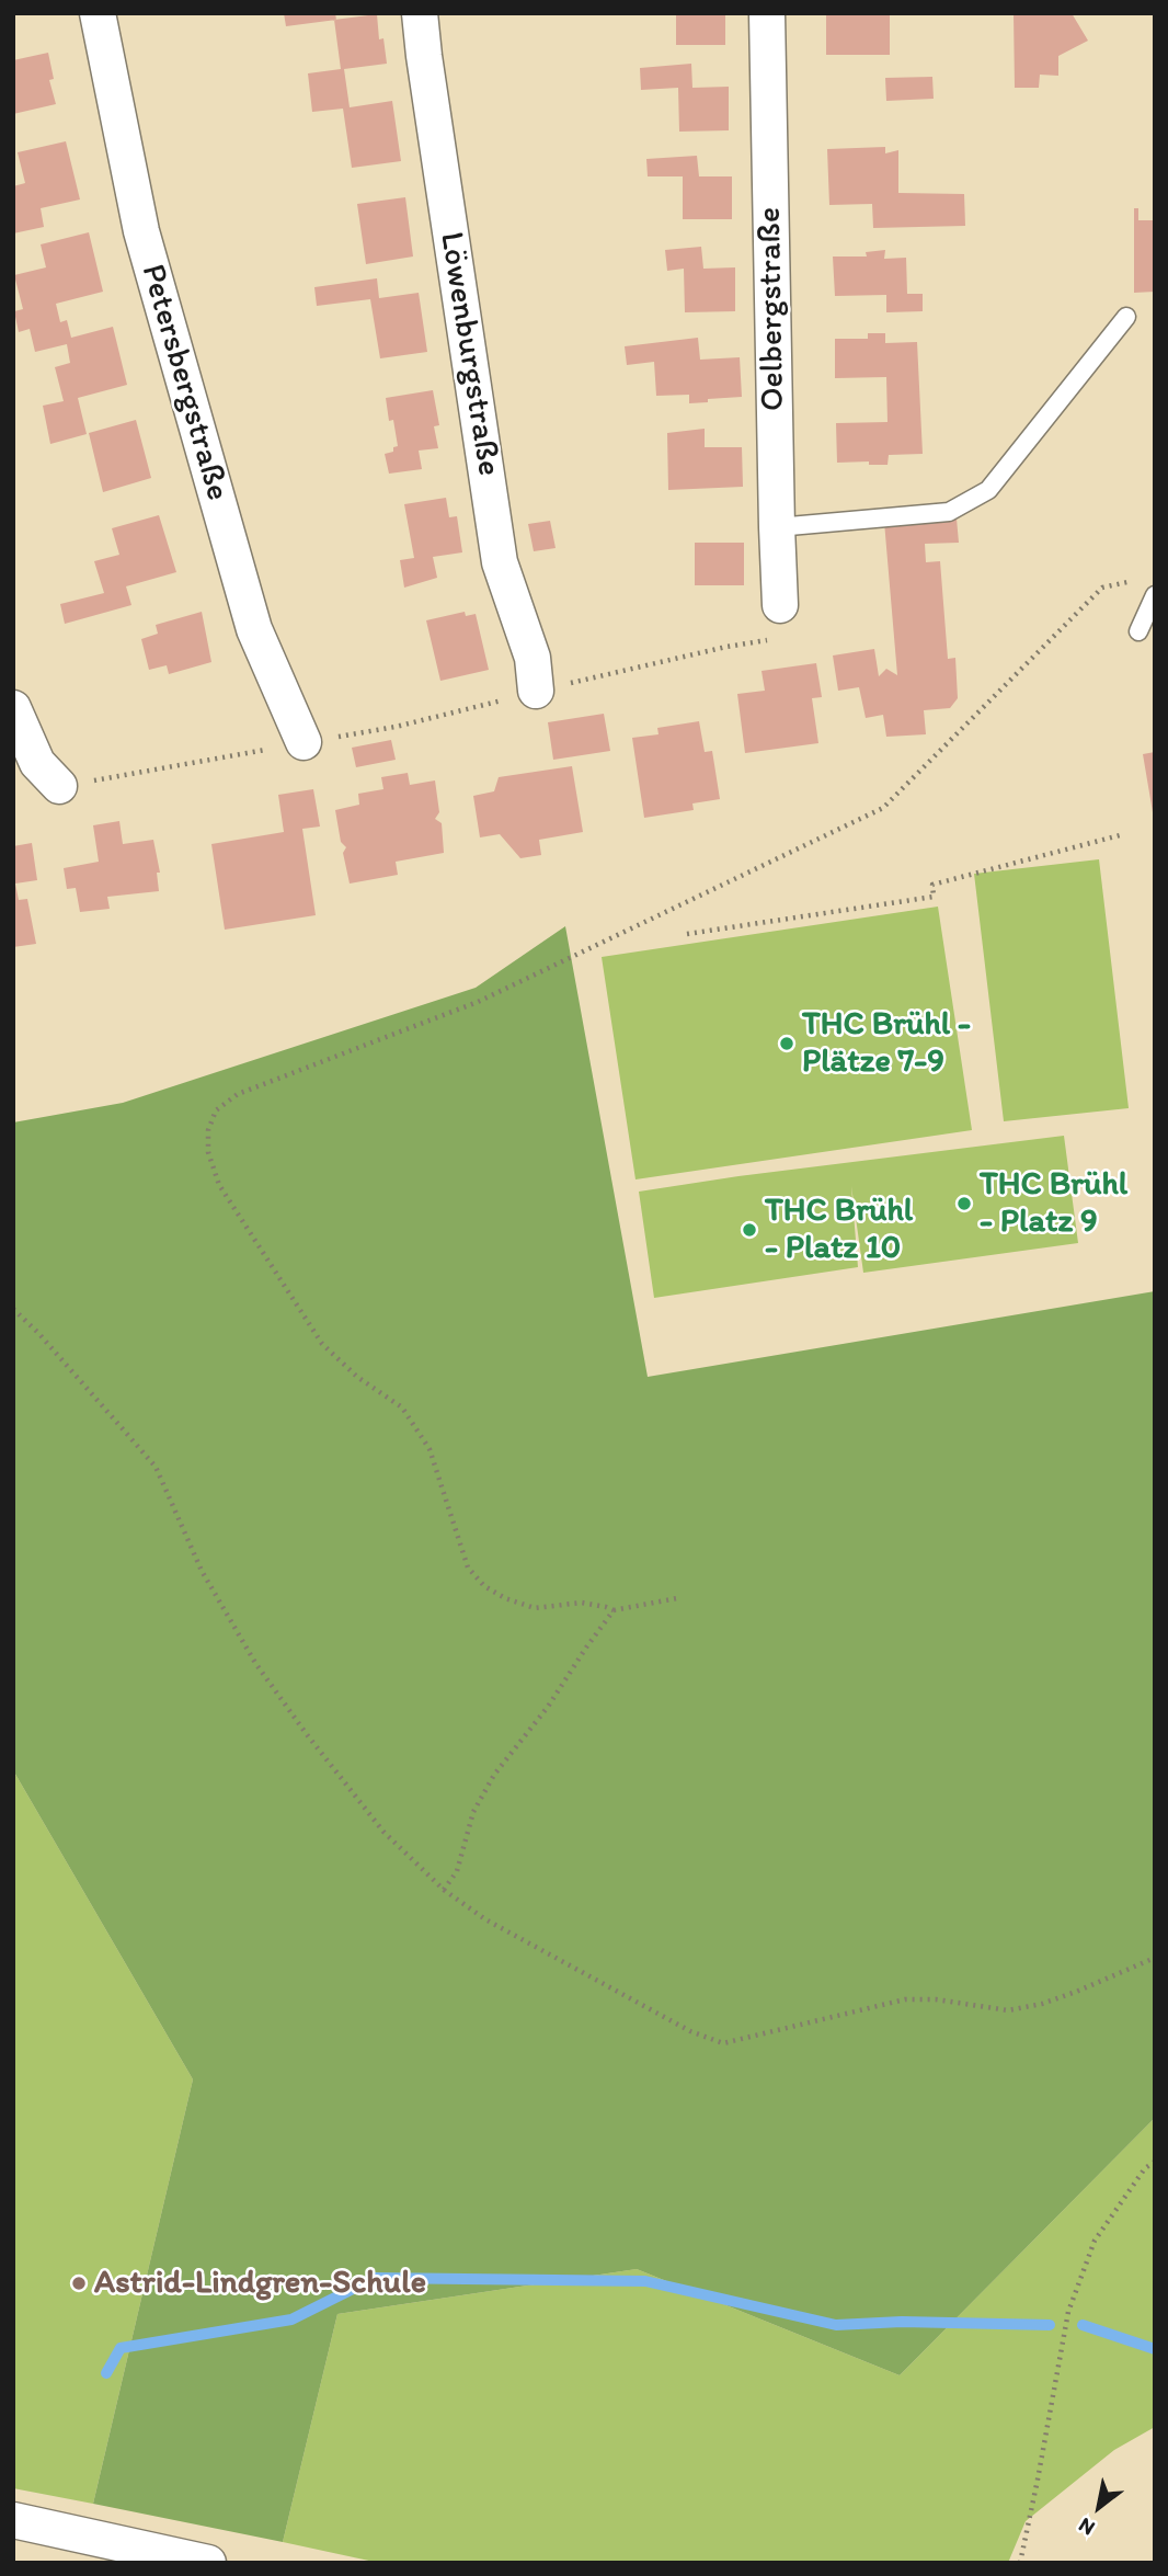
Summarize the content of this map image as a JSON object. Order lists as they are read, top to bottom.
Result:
{
  "streets": {
    "street": ["Oelbergstraße", "Löwenburgstraße", "Petersbergstraße"]
  },
  "places": [
    "THC Brühl - Plätze 7-9",
    "THC Brühl - Platz 9",
    "THC Brühl - Platz 10",
    "Astrid-Lindgren-Schule"
  ],
  "north": "bottom left"
}
